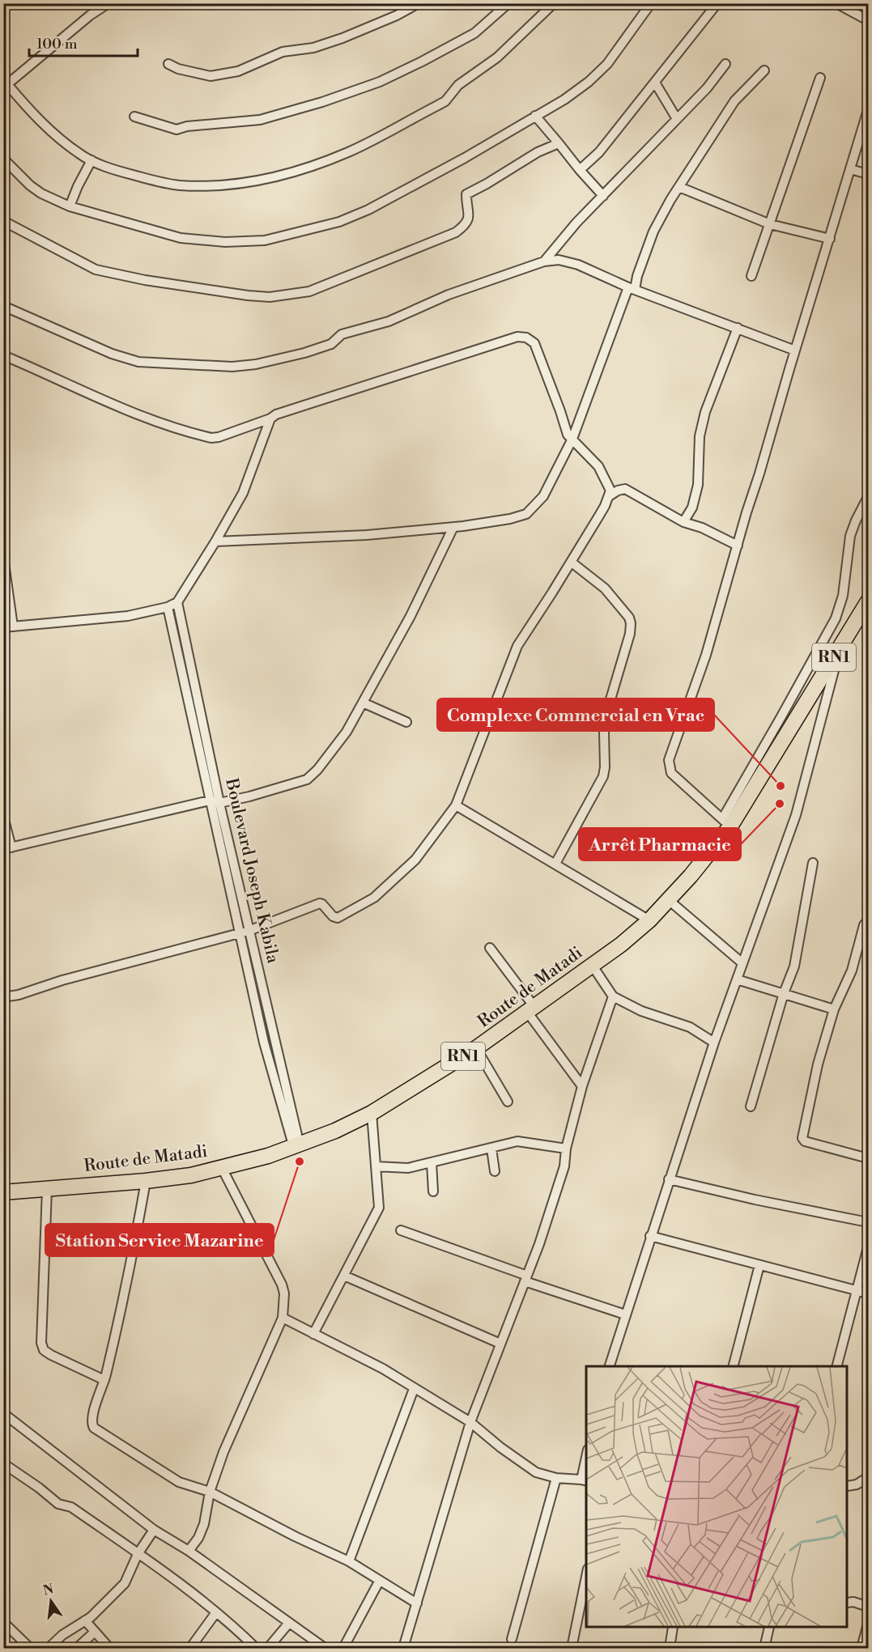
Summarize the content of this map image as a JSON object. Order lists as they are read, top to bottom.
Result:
{
  "streets": {
    "highway": ["RN1", "Route de Matadi"],
    "street": ["Boulevard Joseph Kabila"]
  },
  "crossings": [
    ["Boulevard Joseph Kabila", "Route de Matadi"]
  ],
  "places": ["Complexe Commercial en Vrac", "Arrêt Pharmacie", "Station Service Mazarine"],
  "scale_bar": "100 m",
  "north": "top"
}
